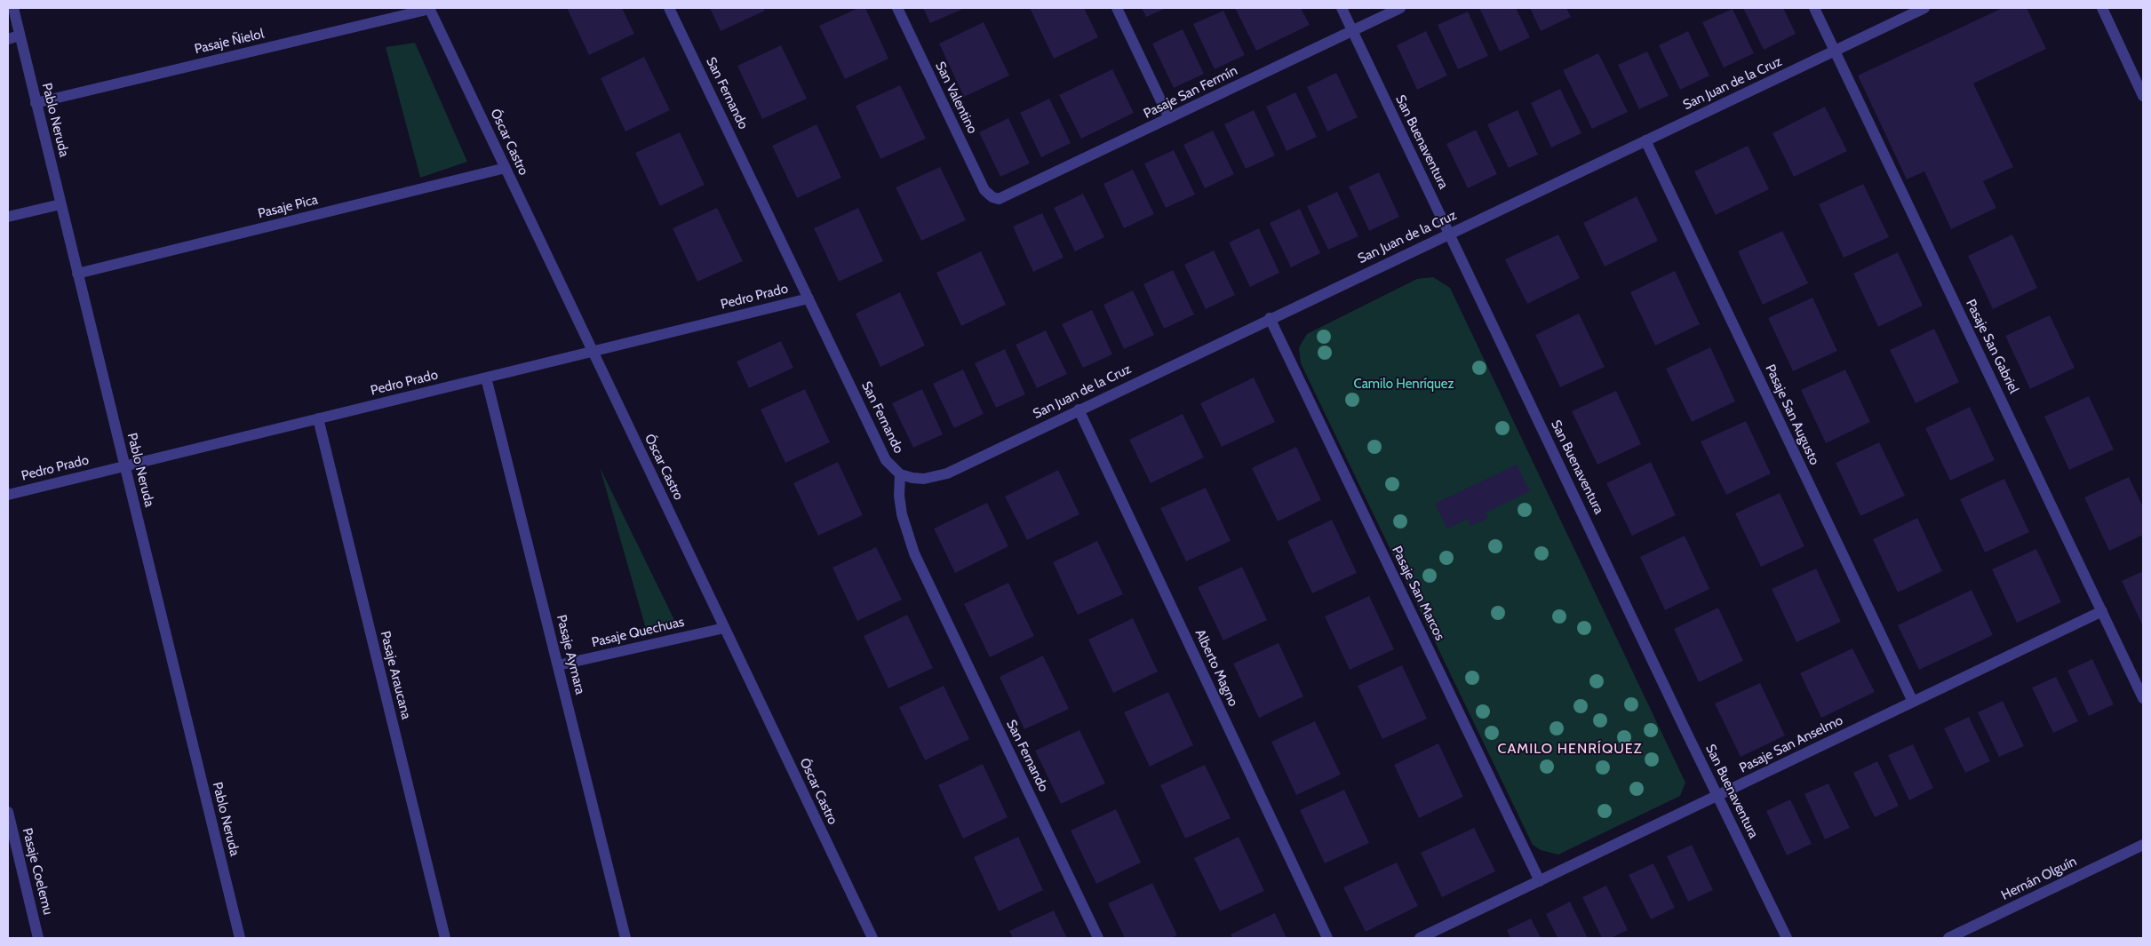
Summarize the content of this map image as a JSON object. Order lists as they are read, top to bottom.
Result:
{
  "streets": {
    "street": [
      "Pasaje Ñielol",
      "San Juan de la Cruz",
      "Pasaje San Fermín",
      "San Fernando",
      "San Valentino",
      "Pablo Neruda",
      "Óscar Castro",
      "San Buenaventura",
      "Pasaje Pica",
      "Pedro Prado",
      "Pasaje San Gabriel",
      "Pasaje San Augusto",
      "Pasaje San Marcos",
      "Pasaje Quechuas",
      "Pasaje Aymara",
      "Alberto Magno",
      "Pasaje Araucana",
      "Pasaje San Anselmo",
      "Pasaje Coelemu",
      "Hernán Olguín"
    ]
  },
  "crossings": [
    ["Pasaje Ñielol", "Pablo Neruda"],
    ["Pasaje Ñielol", "Óscar Castro"],
    ["San Juan de la Cruz", "San Fernando"],
    ["San Juan de la Cruz", "San Buenaventura"],
    ["San Juan de la Cruz", "Pasaje San Gabriel"],
    ["San Juan de la Cruz", "Pasaje San Augusto"],
    ["San Juan de la Cruz", "Pasaje San Marcos"],
    ["San Juan de la Cruz", "Alberto Magno"],
    ["Pasaje San Fermín", "San Valentino"],
    ["Pasaje San Fermín", "San Buenaventura"],
    ["San Fernando", "Pedro Prado"],
    ["Pablo Neruda", "Pasaje Pica"],
    ["Pablo Neruda", "Pedro Prado"],
    ["Óscar Castro", "Pasaje Pica"],
    ["Óscar Castro", "Pedro Prado"],
    ["Óscar Castro", "Pasaje Quechuas"],
    ["San Buenaventura", "Pasaje San Anselmo"],
    ["Pedro Prado", "Pasaje Aymara"],
    ["Pedro Prado", "Pasaje Araucana"],
    ["Pasaje San Gabriel", "Pasaje San Anselmo"],
    ["Pasaje San Augusto", "Pasaje San Anselmo"],
    ["Pasaje San Marcos", "Pasaje San Anselmo"],
    ["Pasaje Quechuas", "Pasaje Aymara"]
  ],
  "districts": ["CAMILO HENRÍQUEZ"],
  "parks": ["Camilo Henríquez"]
}
